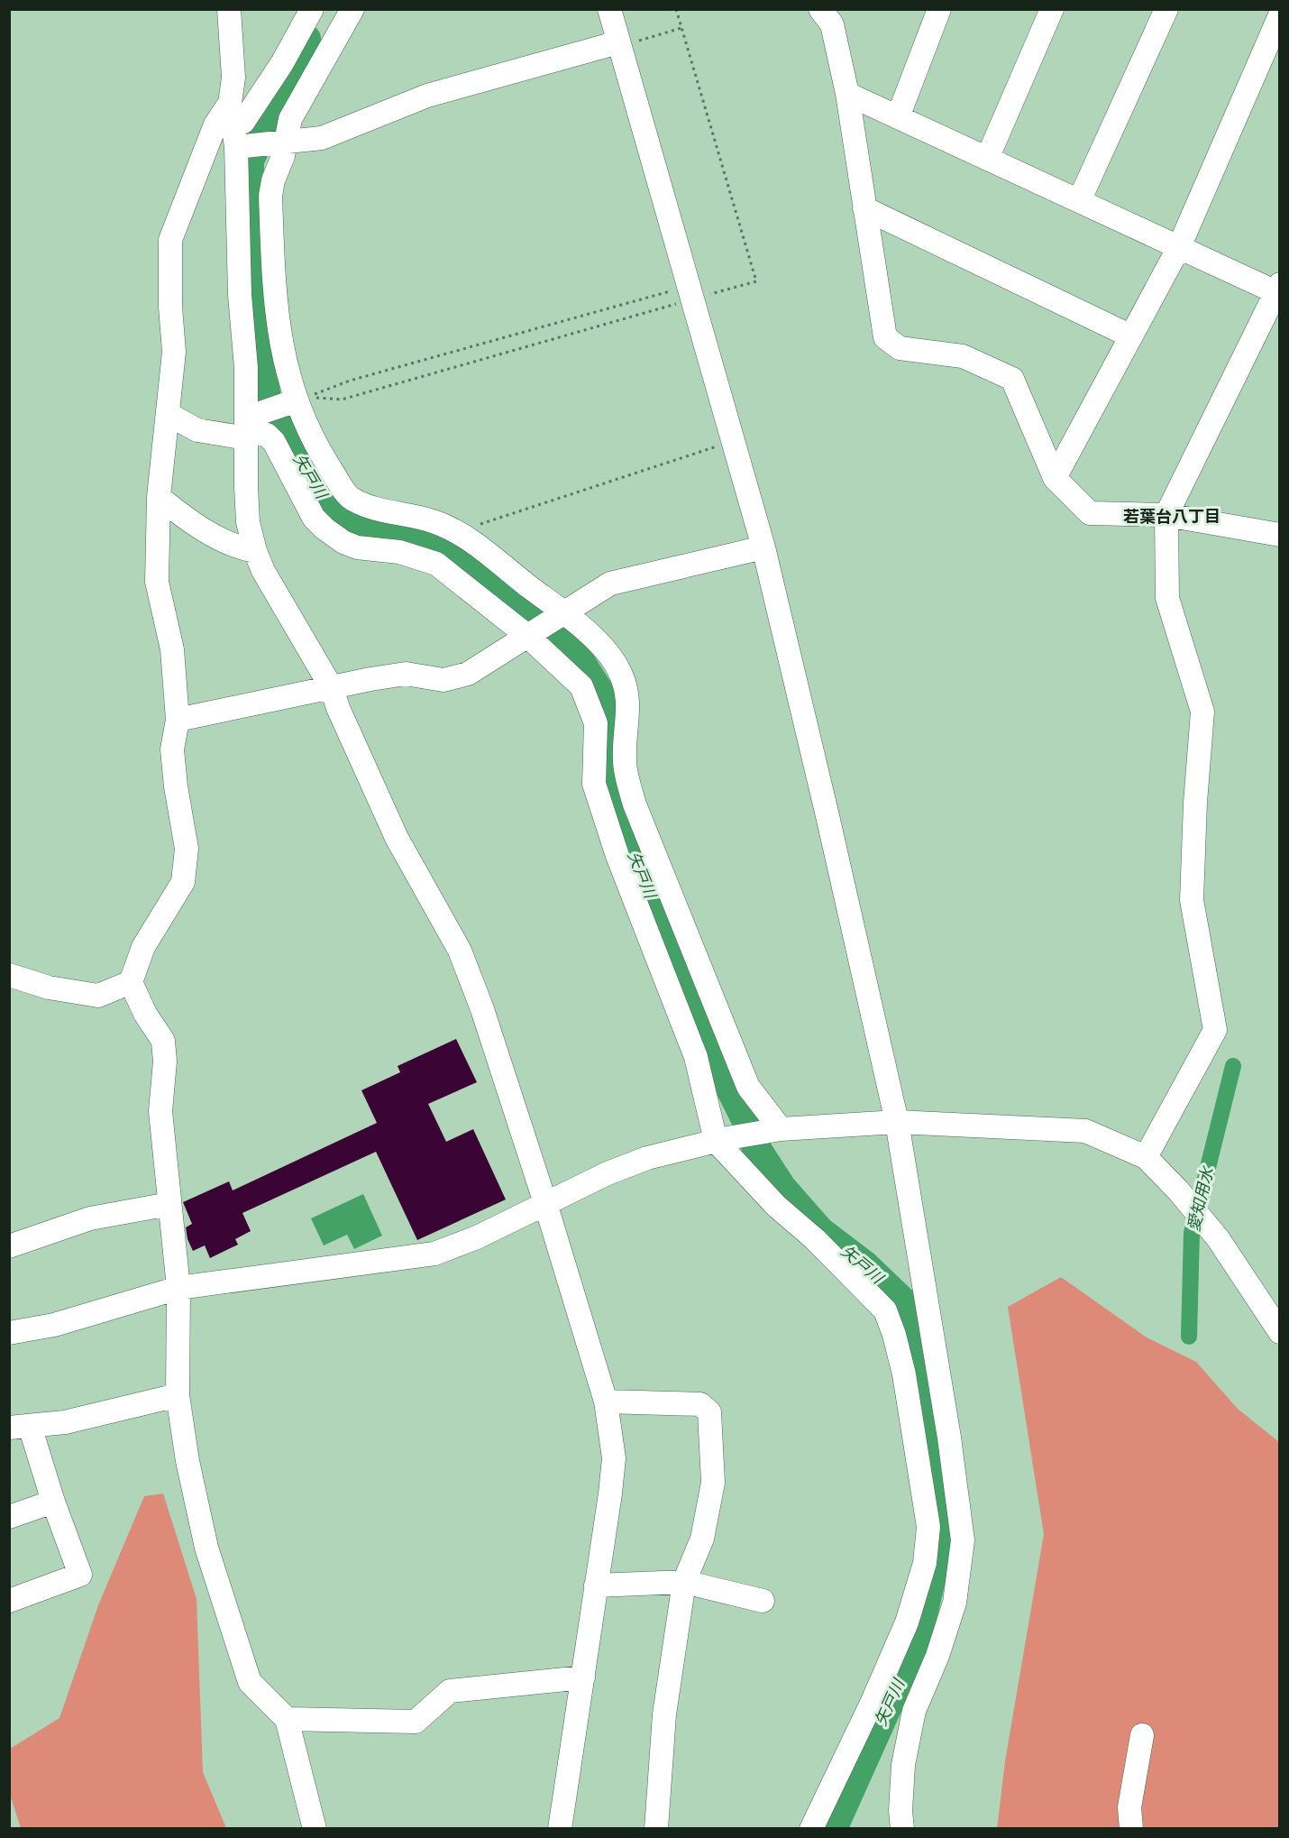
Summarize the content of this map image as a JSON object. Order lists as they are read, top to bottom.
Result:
{
  "districts": ["若葉台八丁目"],
  "water": ["矢戸川", "愛知用水"]
}
